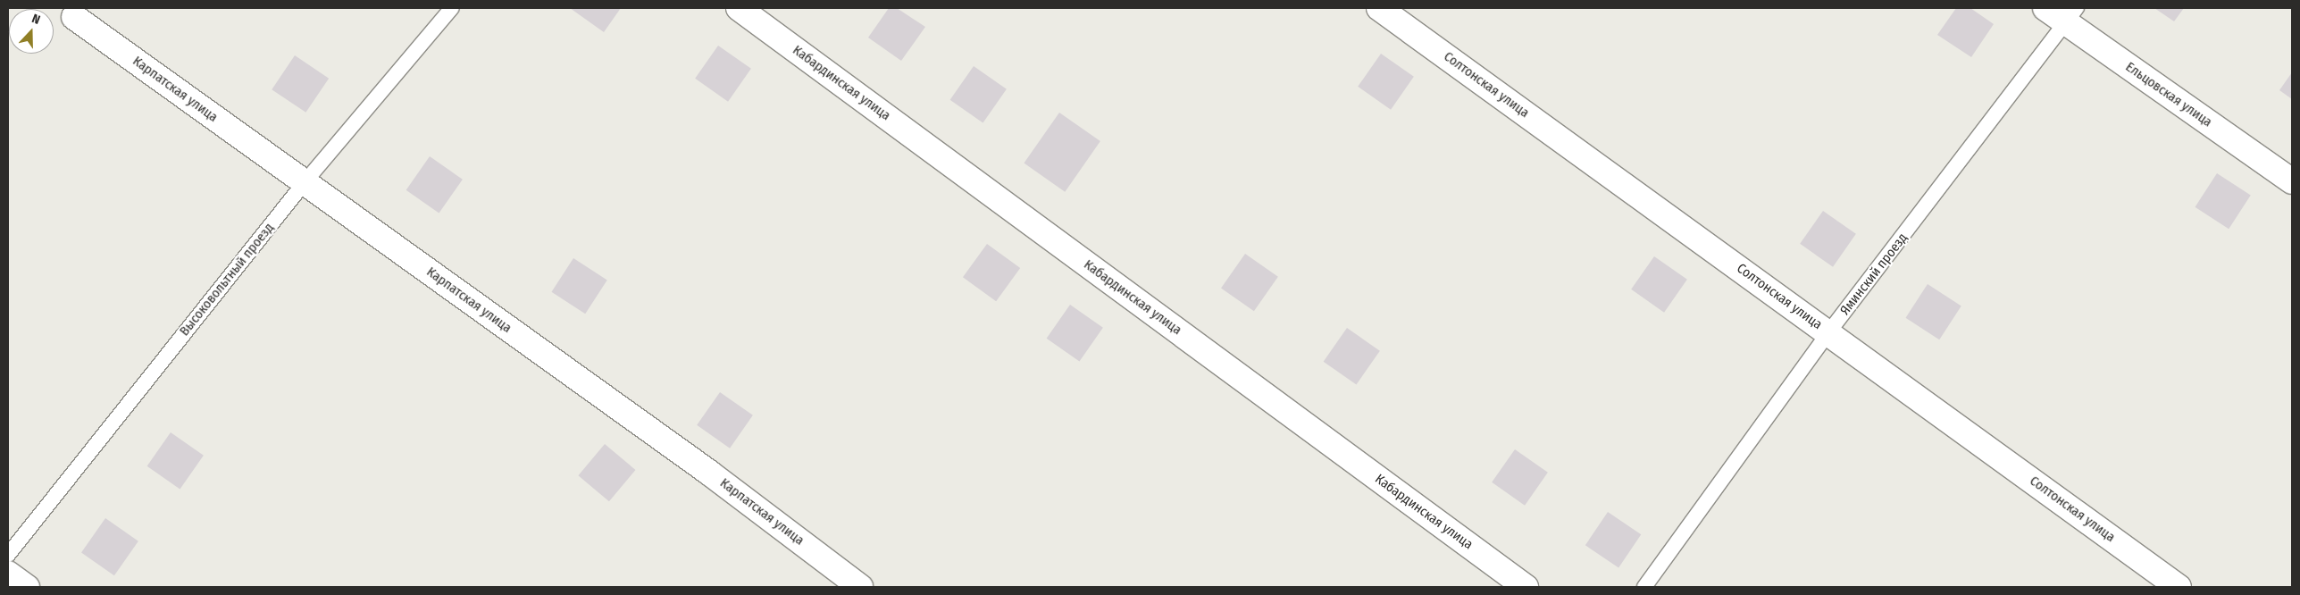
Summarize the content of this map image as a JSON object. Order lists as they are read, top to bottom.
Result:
{
  "streets": {
    "street": [
      "Кабардинская улица",
      "Солтонская улица",
      "Карпатская улица",
      "Ельцовская улица"
    ],
    "lane": ["Яминский проезд", "Высоковольтный проезд"]
  },
  "crossings": [
    ["Солтонская улица", "Яминский проезд"],
    ["Карпатская улица", "Высоковольтный проезд"],
    ["Ельцовская улица", "Яминский проезд"]
  ],
  "north": "top"
}
